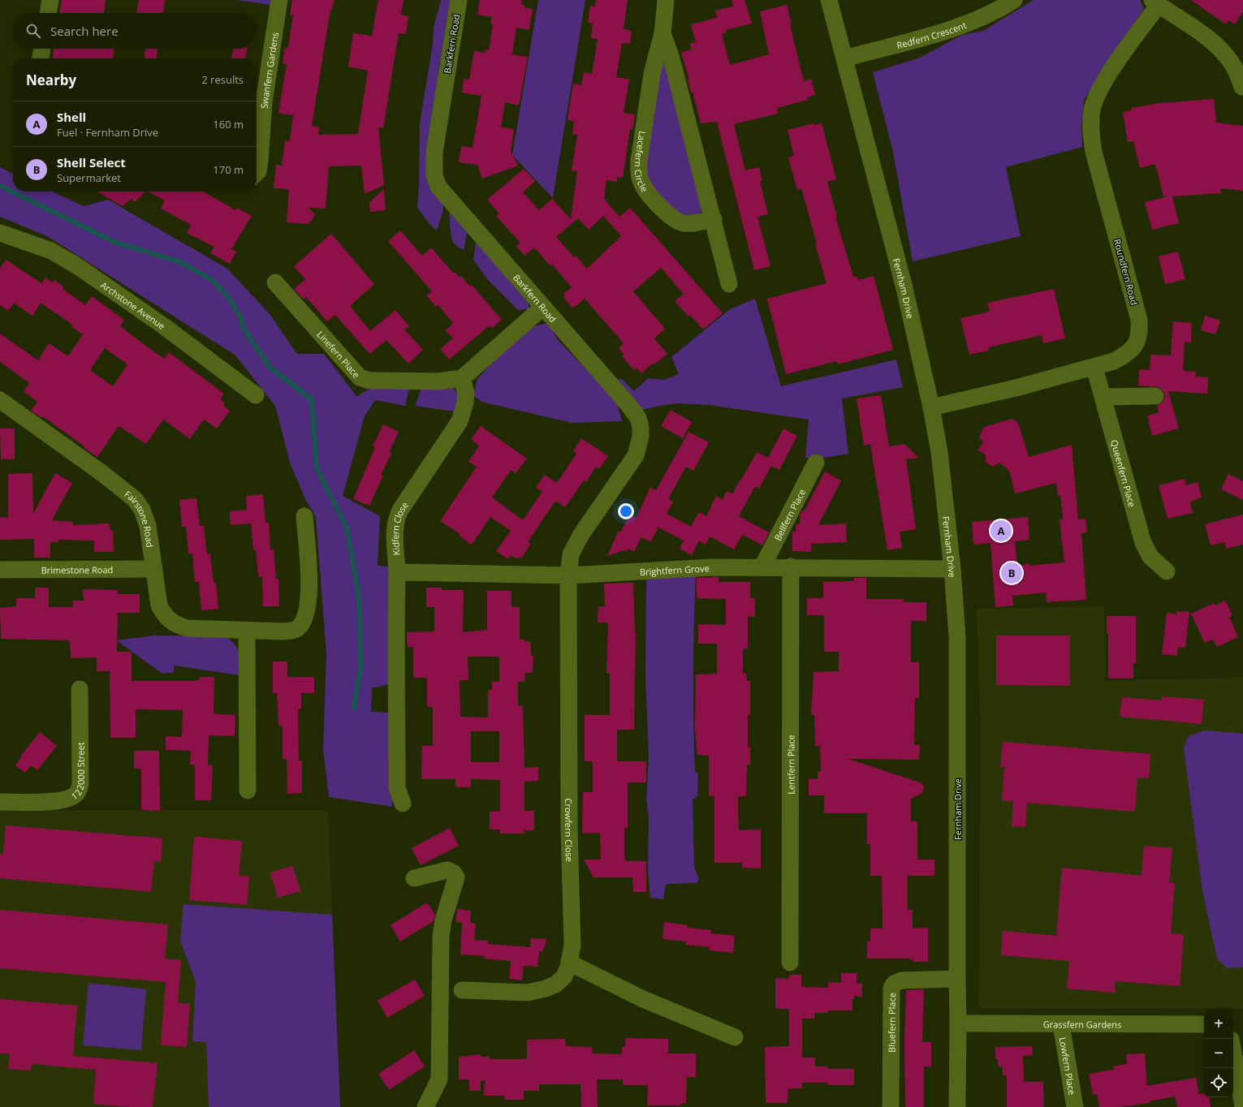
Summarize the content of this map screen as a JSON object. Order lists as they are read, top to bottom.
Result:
{
  "streets": {
    "street": [
      "Redfern Crescent",
      "Barkfern Road",
      "Swanfern Gardens",
      "Lacefern Circle",
      "Roundfern Road",
      "Fernham Drive",
      "Archstone Avenue",
      "Linefern Place",
      "Queenfern Place",
      "Bellfern Place",
      "Fairstone Road",
      "Kidfern Close",
      "Brimestone Road",
      "Brightfern Grove",
      "Lentfern Place",
      "122000 Street",
      "Crowfern Close",
      "Bluefern Place",
      "Grassfern Gardens",
      "Lowfern Place"
    ]
  },
  "crossings": [
    ["Redfern Crescent", "Fernham Drive"],
    ["Barkfern Road", "Brightfern Grove"],
    ["Barkfern Road", "Crowfern Close"],
    ["Roundfern Road", "Fernham Drive"],
    ["Roundfern Road", "Queenfern Place"],
    ["Fernham Drive", "Brightfern Grove"],
    ["Fernham Drive", "Bluefern Place"],
    ["Fernham Drive", "Grassfern Gardens"],
    ["Linefern Place", "Kidfern Close"],
    ["Bellfern Place", "Brightfern Grove"],
    ["Fairstone Road", "Brimestone Road"],
    ["Kidfern Close", "Brightfern Grove"],
    ["Brightfern Grove", "Lentfern Place"],
    ["Brightfern Grove", "Crowfern Close"],
    ["Grassfern Gardens", "Lowfern Place"]
  ],
  "page": {
    "search": "Search here",
    "heading": ["Nearby", "2 results"],
    "list": [
      {
        "mark": "A",
        "name": "Shell",
        "note": "Fuel · Fernham Drive",
        "value": "160 m"
      },
      {
        "mark": "B",
        "name": "Shell Select",
        "note": "Supermarket",
        "value": "170 m"
      }
    ],
    "pins": ["A", "B"],
    "map_buttons": ["+", "−"]
  }
}
